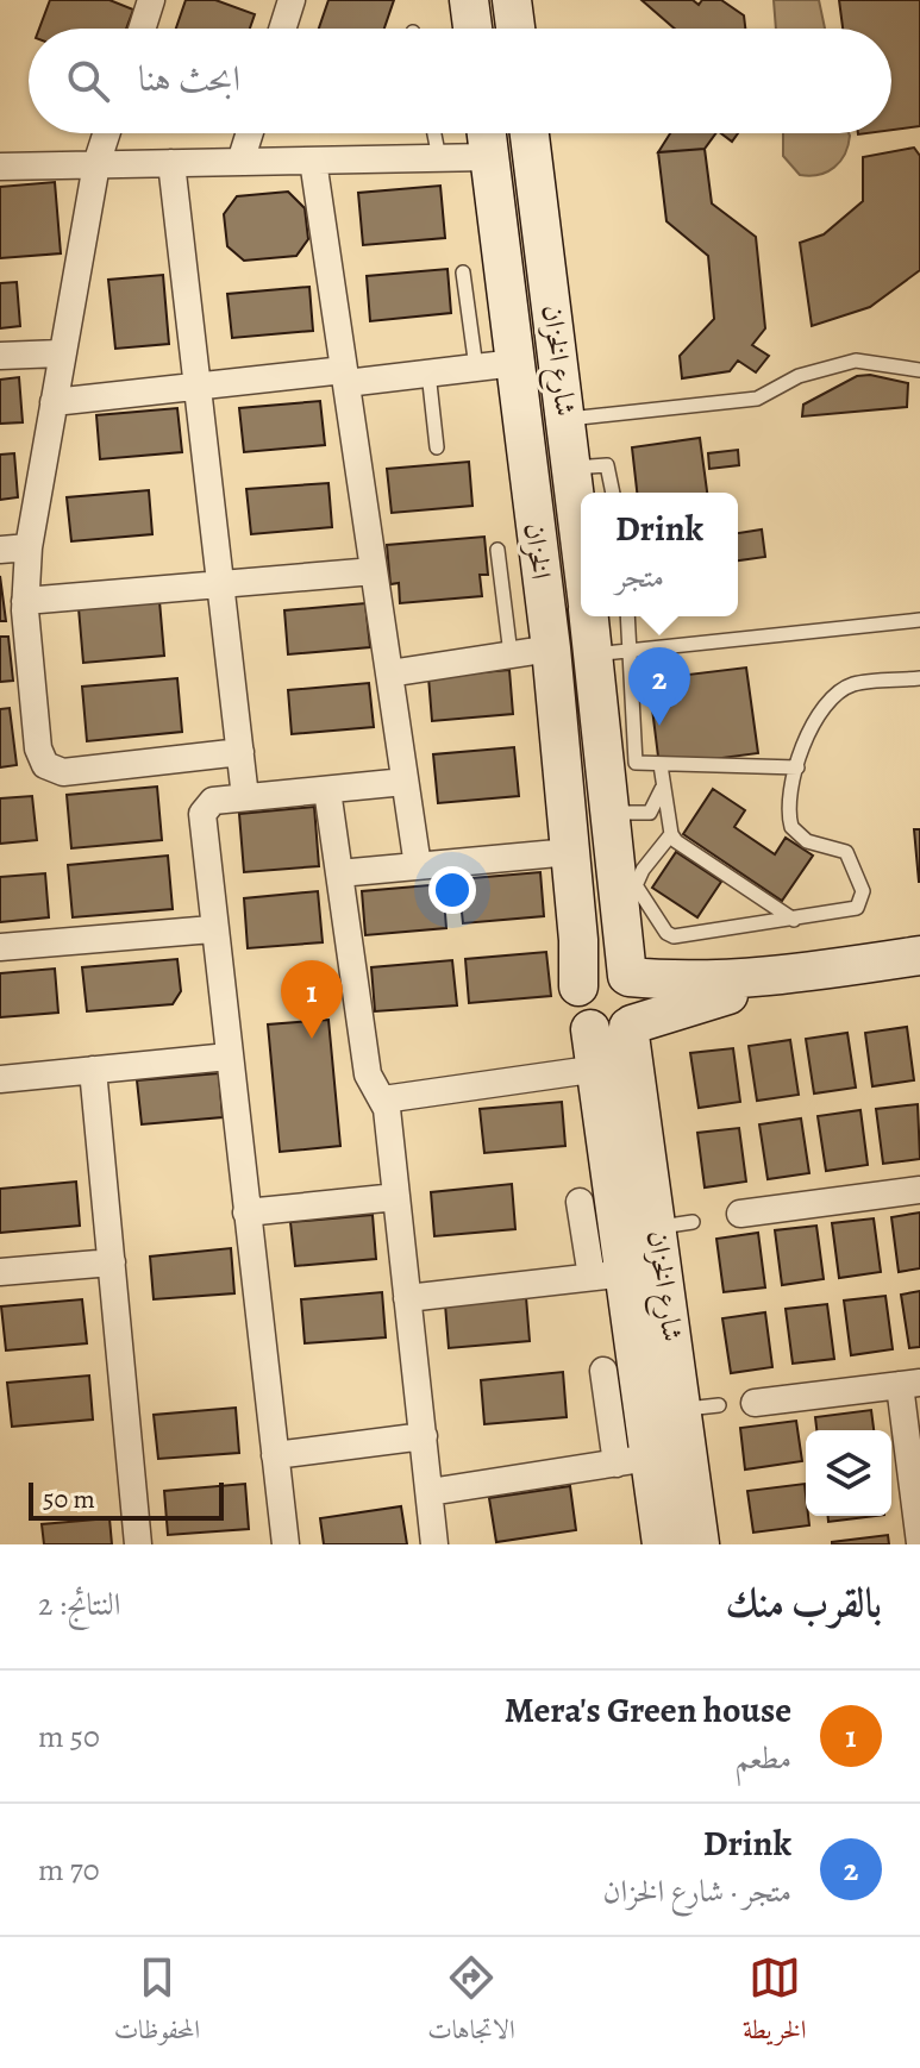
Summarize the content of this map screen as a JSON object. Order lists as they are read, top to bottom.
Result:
{
  "streets": {
    "main road": ["شارع الخزان", "الخزان"]
  },
  "crossings": [
    ["شارع الخزان", "الخزان"]
  ],
  "scale_bar": "50 m",
  "page": {
    "search": "ابحث هنا",
    "popup": ["Drink", "متجر"],
    "pins": ["2", "1"],
    "scale": "50 m",
    "heading": ["بالقرب منك", "النتائج: 2"],
    "list": [
      {
        "mark": "1",
        "name": "Mera's Green house",
        "note": "مطعم",
        "value": "50 m"
      },
      {
        "mark": "2",
        "name": "Drink",
        "note": "متجر · شارع الخزان",
        "value": "70 m"
      }
    ],
    "nav": ["الخريطة", "الاتجاهات", "المحفوظات"]
  }
}
